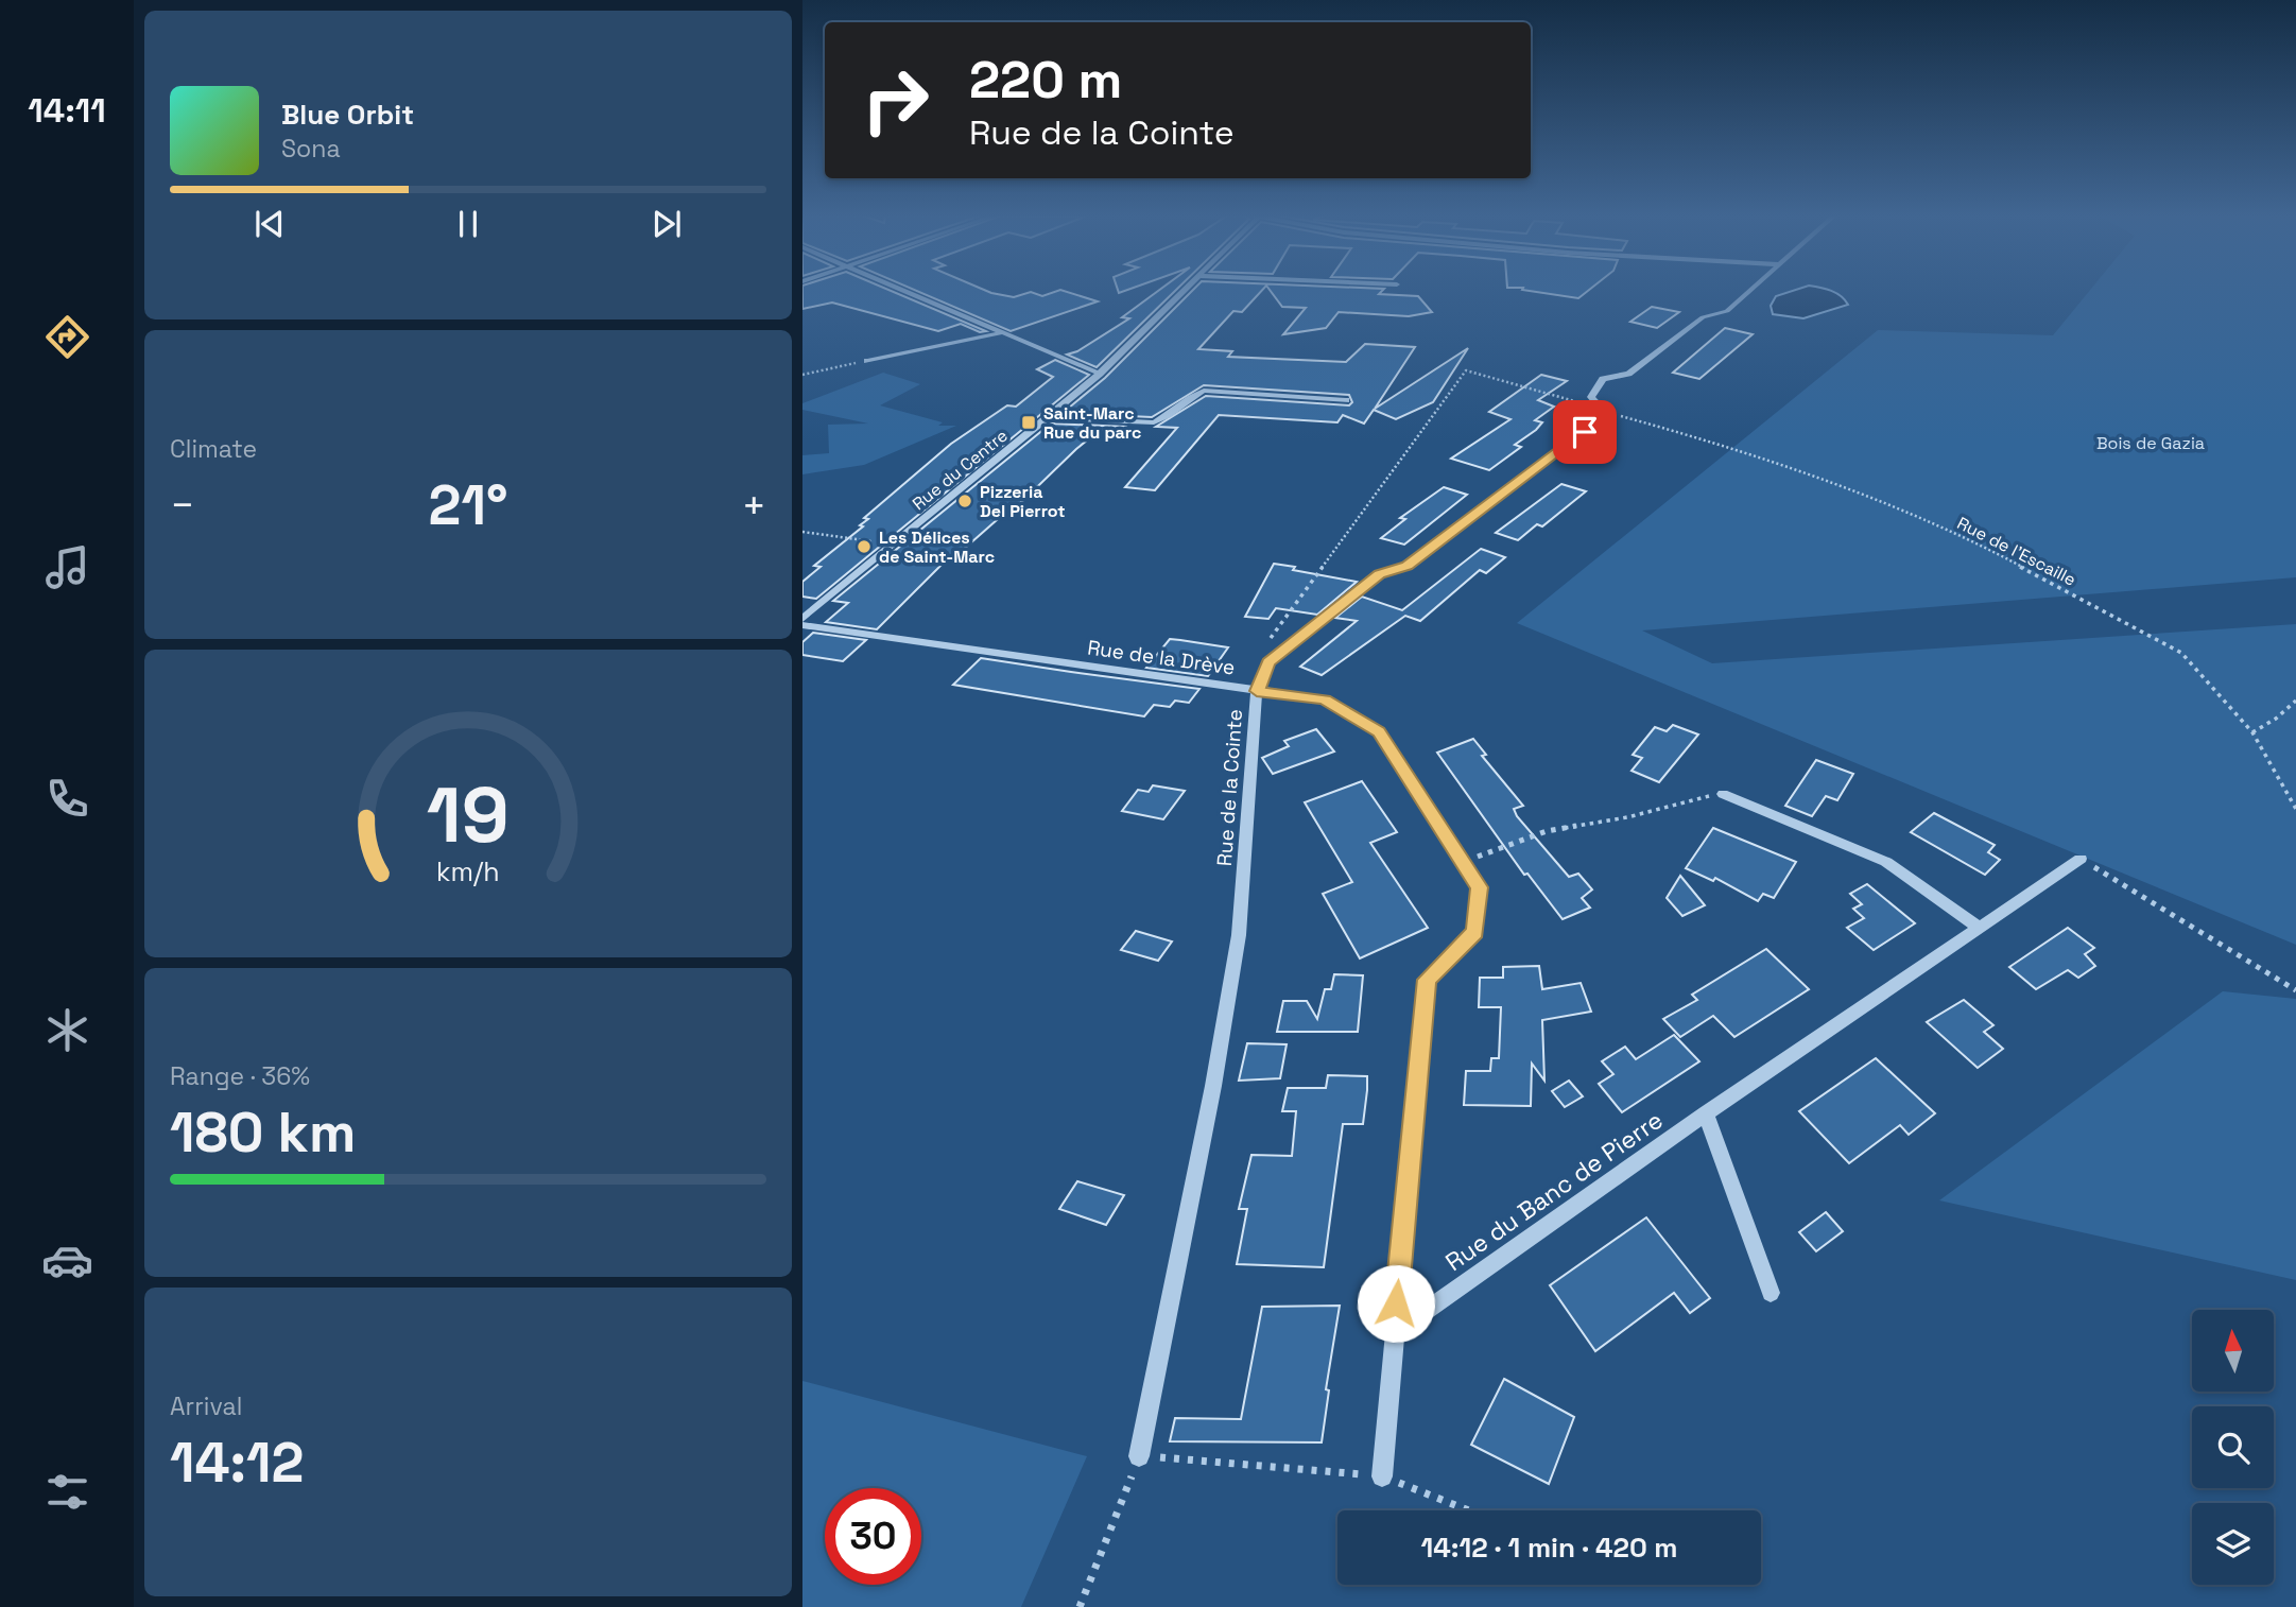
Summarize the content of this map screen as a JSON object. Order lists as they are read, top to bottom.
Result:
{
  "streets": {
    "street": [
      "Rue du Centre",
      "Rue de la Drève",
      "Rue de la Cointe",
      "Rue du Banc de Pierre"
    ],
    "path": ["Rue de l'Escaille"]
  },
  "crossings": [
    ["Rue de l'Escaille", "Rue de la Cointe"],
    ["Rue de la Drève", "Rue de la Cointe"],
    ["Rue de la Drève", "Rue du Banc de Pierre"]
  ],
  "parks": ["Bois de Gazia"],
  "places": {
    "transit": ["Saint-Marc Rue du parc"],
    "other": ["Pizzeria Del Pierrot", "Les Délices de Saint-Marc"]
  },
  "north": "top",
  "page": {
    "tabs": "14:11",
    "turn": ["220 m", "Rue de la Cointe"],
    "song": ["Blue Orbit", "Sona"],
    "tile": [
      "Climate",
      ["Range · 36%", "180 km"],
      ["Arrival", "14:12"]
    ],
    "heat": ["−", "21°", "+"],
    "limit": "30",
    "trip": "14:12 · 1 min · 420 m",
    "gauge": ["19", "km/h"]
  }
}
